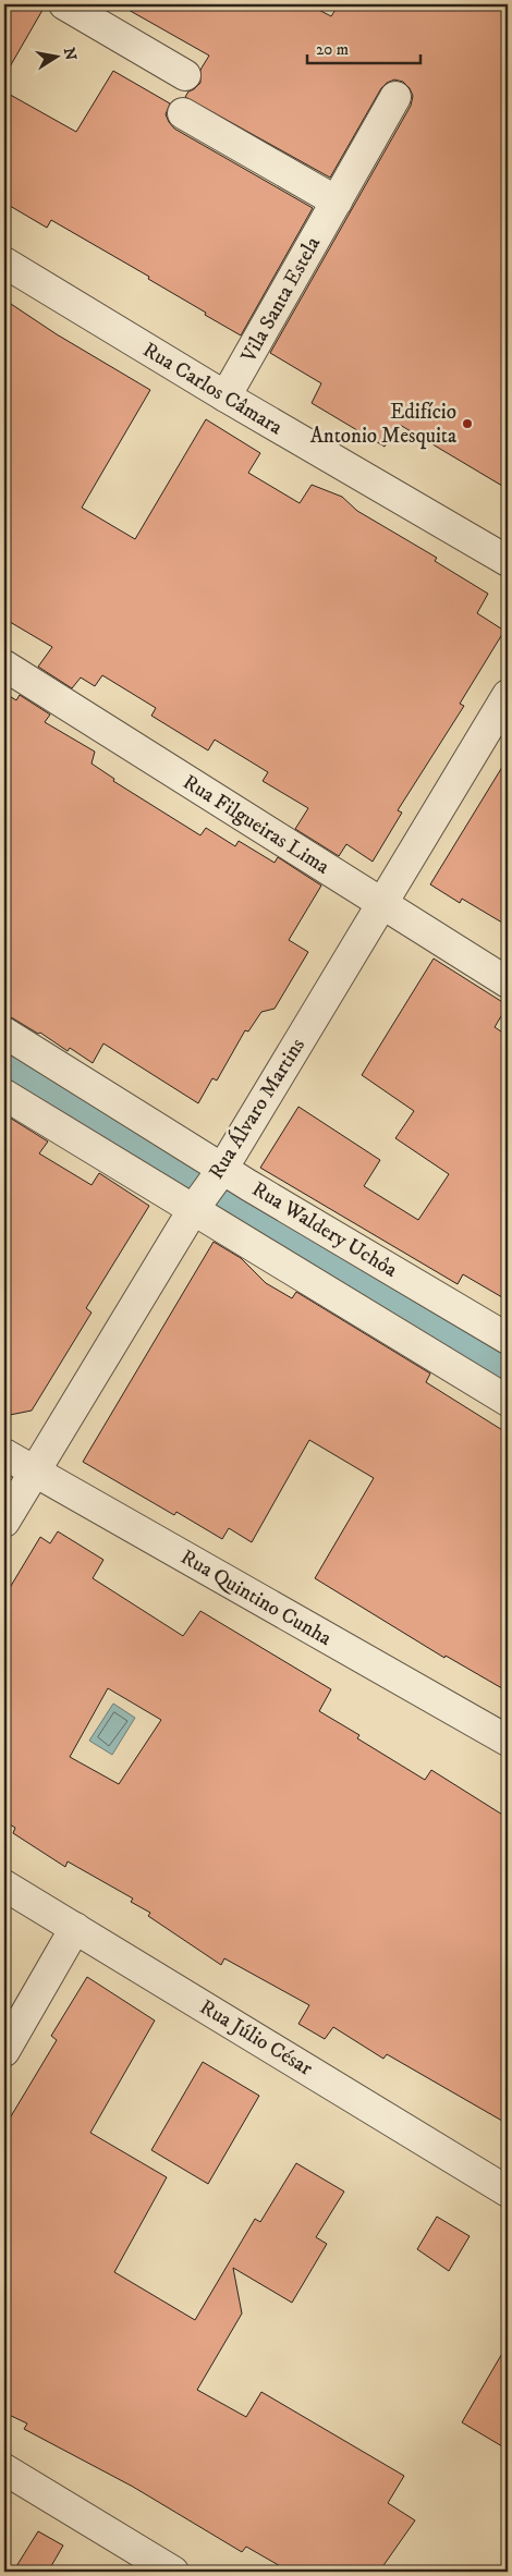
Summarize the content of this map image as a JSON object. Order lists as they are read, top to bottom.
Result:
{
  "streets": {
    "street": [
      "Vila Santa Estela",
      "Rua Carlos Câmara",
      "Rua Filgueiras Lima",
      "Rua Álvaro Martins",
      "Rua Waldery Uchôa",
      "Rua Quintino Cunha",
      "Rua Júlio César"
    ]
  },
  "crossings": [
    ["Vila Santa Estela", "Rua Carlos Câmara"],
    ["Rua Filgueiras Lima", "Rua Álvaro Martins"],
    ["Rua Álvaro Martins", "Rua Waldery Uchôa"],
    ["Rua Álvaro Martins", "Rua Quintino Cunha"]
  ],
  "places": ["Edifício Antonio Mesquita"],
  "scale_bar": "20 m",
  "north": "right"
}
